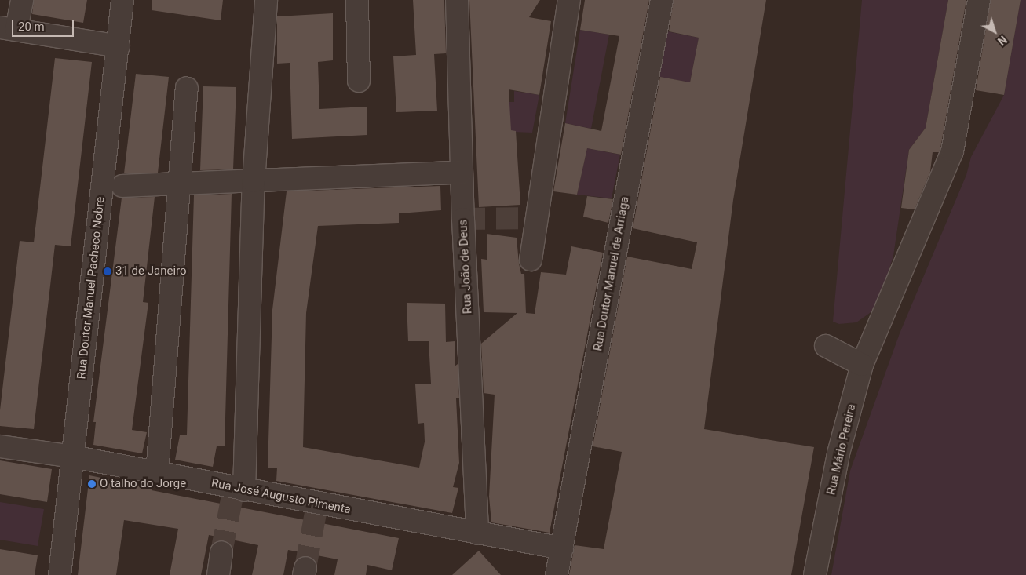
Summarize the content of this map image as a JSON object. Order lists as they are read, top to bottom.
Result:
{
  "streets": {
    "street": [
      "Rua João de Deus",
      "Rua Doutor Manuel de Arriaga",
      "Rua Doutor Manuel Pacheco Nobre",
      "Rua Mário Pereira",
      "Rua José Augusto Pimenta"
    ]
  },
  "crossings": [
    ["Rua João de Deus", "Rua José Augusto Pimenta"],
    ["Rua Doutor Manuel de Arriaga", "Rua José Augusto Pimenta"],
    ["Rua Doutor Manuel Pacheco Nobre", "Rua José Augusto Pimenta"]
  ],
  "places": ["31 de Janeiro", "O talho do Jorge"],
  "scale_bar": "20 m",
  "north": "bottom right"
}
